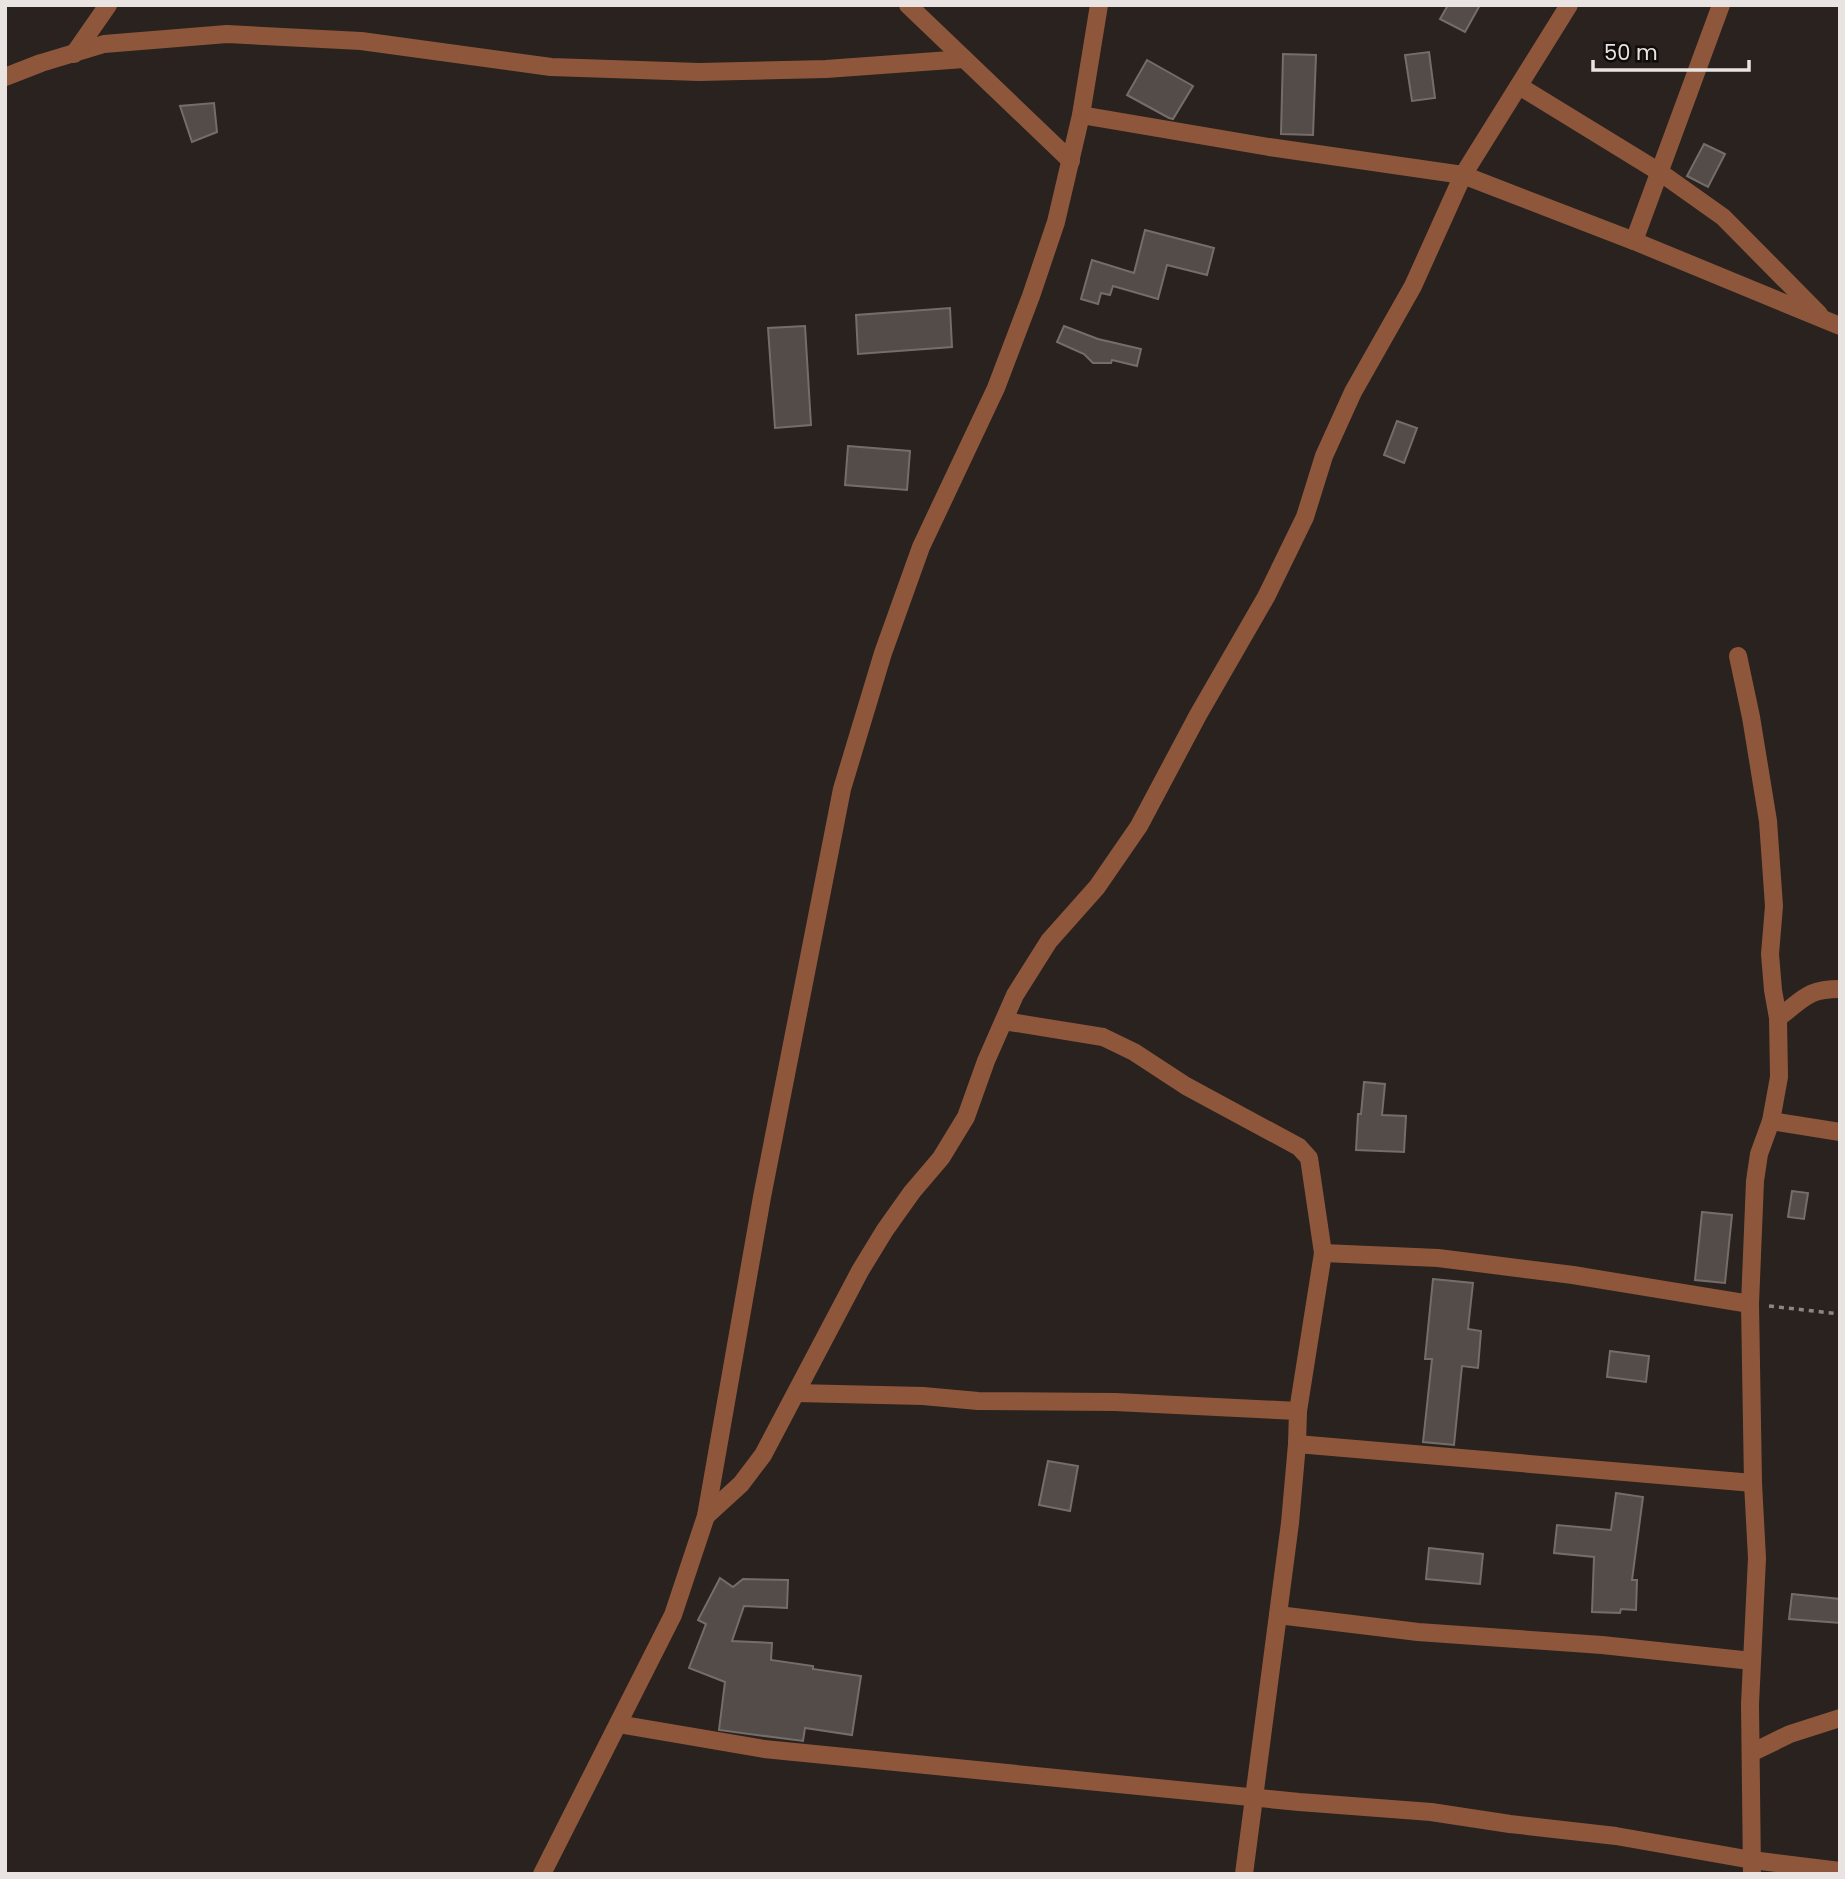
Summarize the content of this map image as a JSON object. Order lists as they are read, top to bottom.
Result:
{
  "scale_bar": "50 m"
}
